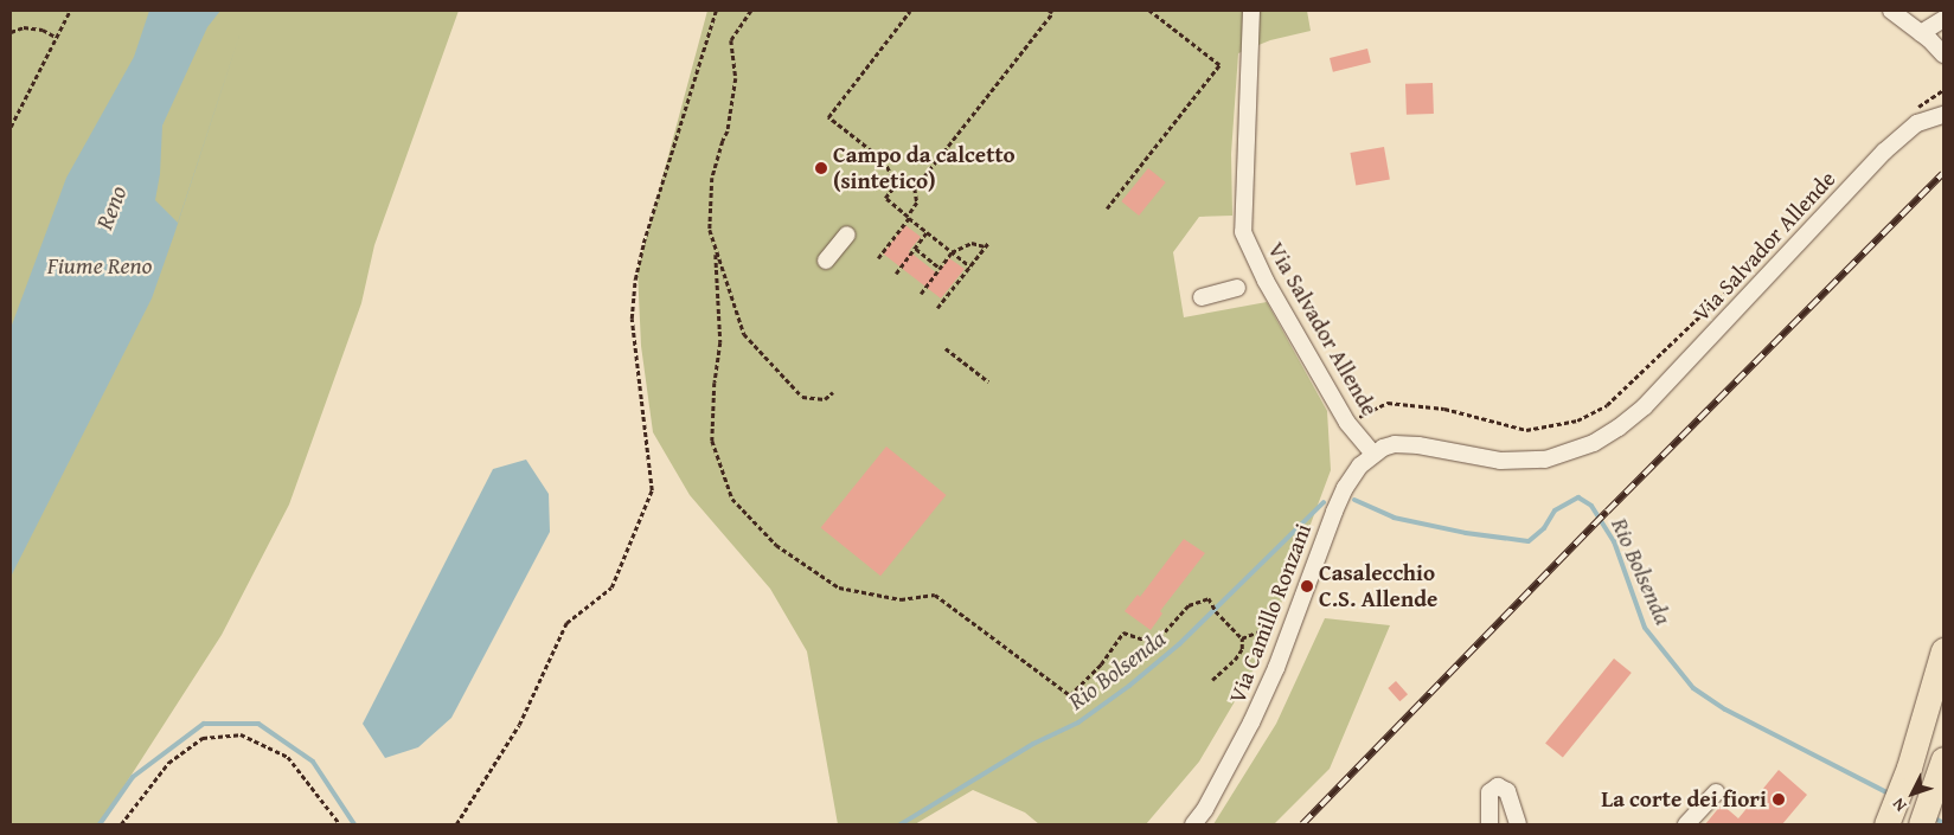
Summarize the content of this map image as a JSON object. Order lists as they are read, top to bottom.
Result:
{
  "streets": {
    "street": ["Via Salvador Allende", "Via Camillo Ronzani"]
  },
  "crossings": [
    ["Via Salvador Allende", "Via Camillo Ronzani"]
  ],
  "water": ["Reno", "Fiume Reno", "Rio Bolsenda"],
  "places": ["Campo da calcetto (sintetico)", "Casalecchio C.S. Allende", "La corte dei fiori"],
  "north": "bottom left"
}
